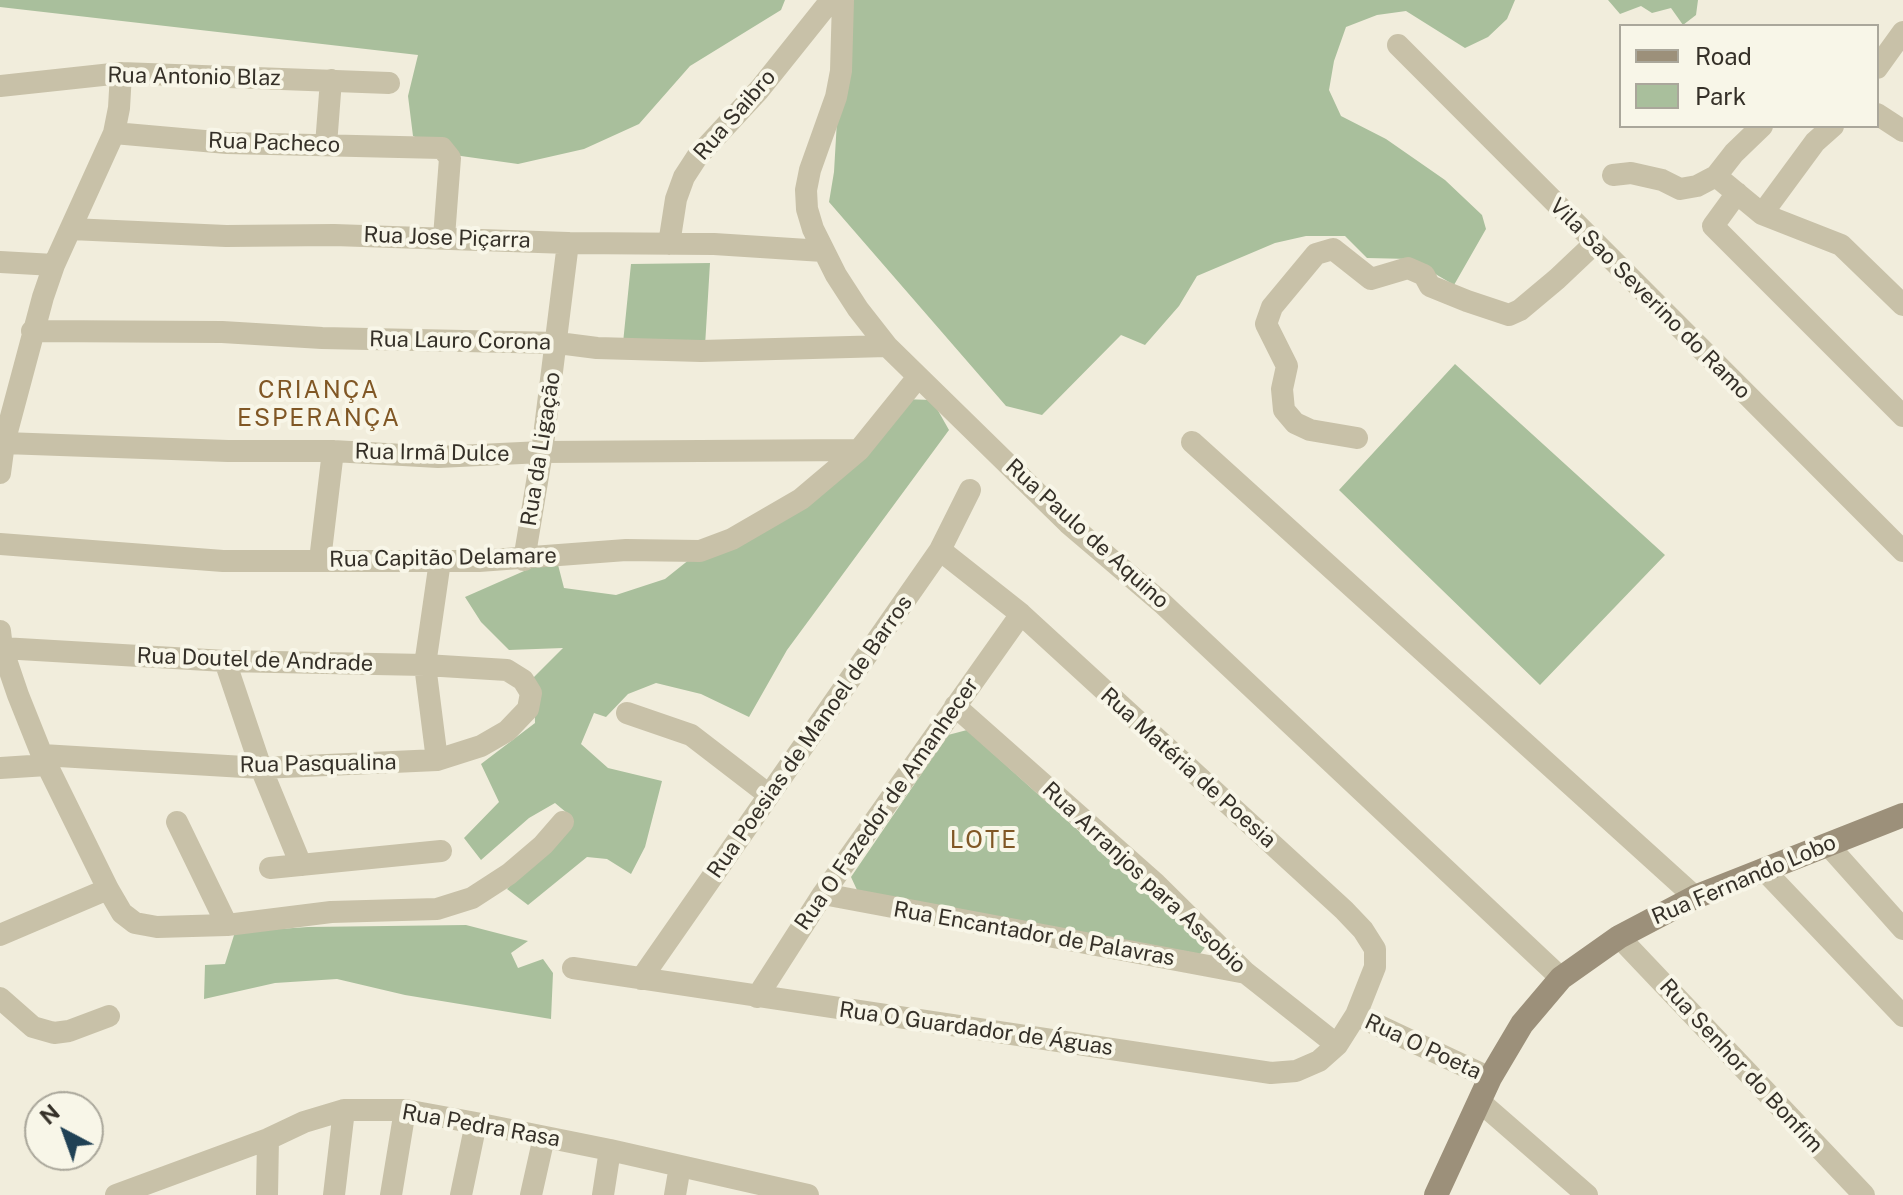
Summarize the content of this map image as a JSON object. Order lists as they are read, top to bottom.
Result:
{
  "streets": {
    "main road": ["Rua Fernando Lobo"],
    "street": [
      "Rua Antonio Blaz",
      "Rua Saibro",
      "Rua Pacheco",
      "Rua Jose Piçarra",
      "Vila Sao Severino do Ramo",
      "Rua Lauro Corona",
      "Rua da Ligação",
      "Rua Irmã Dulce",
      "Rua Paulo de Aquino",
      "Rua Capitão Delamare",
      "Rua Doutel de Andrade",
      "Rua Poesias de Manoel de Barros",
      "Rua Pasqualina",
      "Rua Matéria de Poesia",
      "Rua O Fazedor de Amanhecer",
      "Rua Arranjos para Assobio",
      "Rua Encantador de Palavras",
      "Rua O Guardador de Águas",
      "Rua O Poeta",
      "Rua Senhor do Bonfim",
      "Rua Pedra Rasa"
    ]
  },
  "crossings": [
    ["Rua Saibro", "Rua Jose Piçarra"],
    ["Rua Pacheco", "Rua Jose Piçarra"],
    ["Rua Jose Piçarra", "Rua da Ligação"],
    ["Rua Jose Piçarra", "Rua Paulo de Aquino"],
    ["Rua Lauro Corona", "Rua da Ligação"],
    ["Rua Lauro Corona", "Rua Paulo de Aquino"],
    ["Rua da Ligação", "Rua Irmã Dulce"],
    ["Rua da Ligação", "Rua Capitão Delamare"],
    ["Rua Irmã Dulce", "Rua Capitão Delamare"],
    ["Rua Paulo de Aquino", "Rua Capitão Delamare"],
    ["Rua Paulo de Aquino", "Rua Fernando Lobo"],
    ["Rua Doutel de Andrade", "Rua Pasqualina"],
    ["Rua Poesias de Manoel de Barros", "Rua Matéria de Poesia"],
    ["Rua Poesias de Manoel de Barros", "Rua O Guardador de Águas"],
    ["Rua Matéria de Poesia", "Rua O Fazedor de Amanhecer"],
    ["Rua Matéria de Poesia", "Rua O Guardador de Águas"],
    ["Rua Matéria de Poesia", "Rua O Poeta"],
    ["Rua O Fazedor de Amanhecer", "Rua Arranjos para Assobio"],
    ["Rua O Fazedor de Amanhecer", "Rua Encantador de Palavras"],
    ["Rua O Fazedor de Amanhecer", "Rua O Guardador de Águas"],
    ["Rua Arranjos para Assobio", "Rua Encantador de Palavras"],
    ["Rua Arranjos para Assobio", "Rua O Guardador de Águas"],
    ["Rua Fernando Lobo", "Rua O Poeta"],
    ["Rua Fernando Lobo", "Rua Senhor do Bonfim"],
    ["Rua O Guardador de Águas", "Rua O Poeta"]
  ],
  "districts": ["CRIANÇA ESPERANÇA", "LOTE"],
  "legend": ["Road", "Park"],
  "north": "top left"
}
